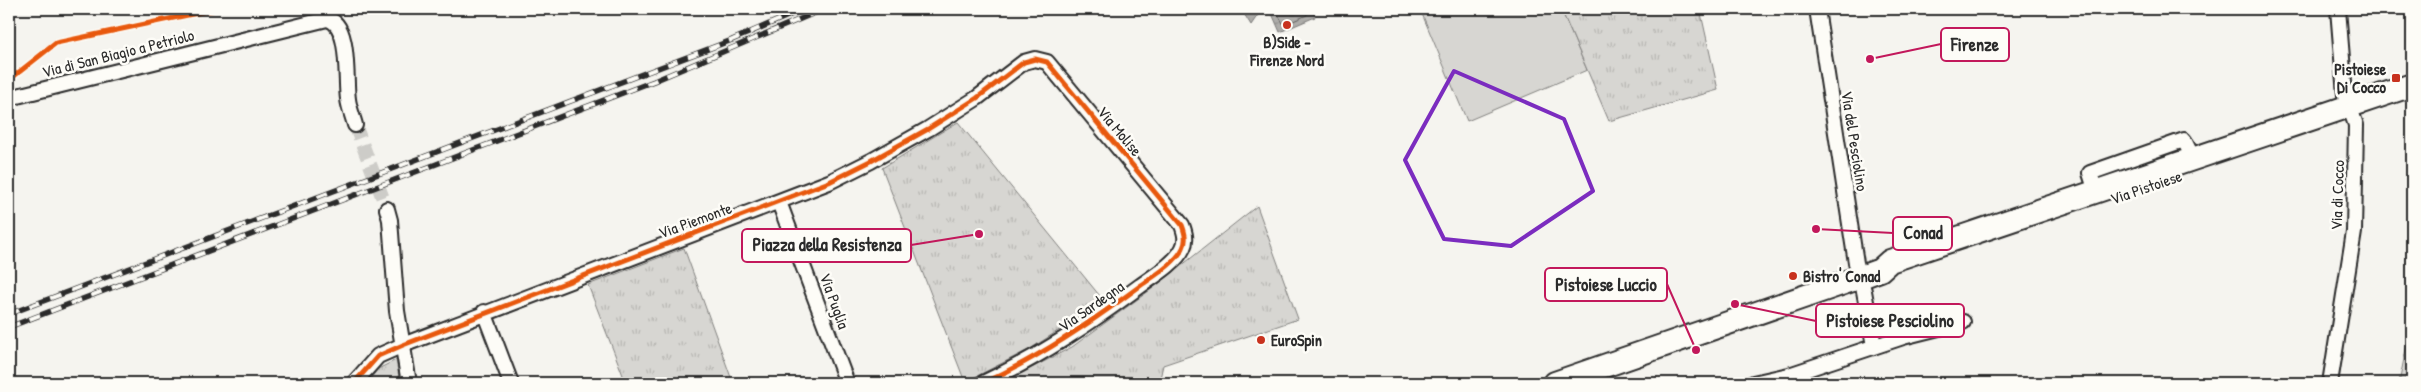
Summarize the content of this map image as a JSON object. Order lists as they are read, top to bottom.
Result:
{
  "streets": {
    "main road": ["Via Pistoiese"],
    "street": [
      "Via di San Biagio a Petriolo",
      "Via Molise",
      "Via del Pesciolino",
      "Via di Cocco",
      "Via Piemonte",
      "Via Puglia",
      "Via Sardegna"
    ]
  },
  "crossings": [
    ["Via Molise", "Via Piemonte"],
    ["Via Molise", "Via Sardegna"],
    ["Via del Pesciolino", "Via Pistoiese"],
    ["Via Pistoiese", "Via di Cocco"],
    ["Via Piemonte", "Via Puglia"]
  ],
  "places": {
    "other": [
      "B)Side - Firenze Nord",
      "Firenze",
      "Conad",
      "Piazza della Resistenza",
      "Bistro' Conad",
      "Pistoiese Pesciolino",
      "EuroSpin",
      "Pistoiese Luccio"
    ],
    "transit": ["Pistoiese Di Cocco"]
  }
}
